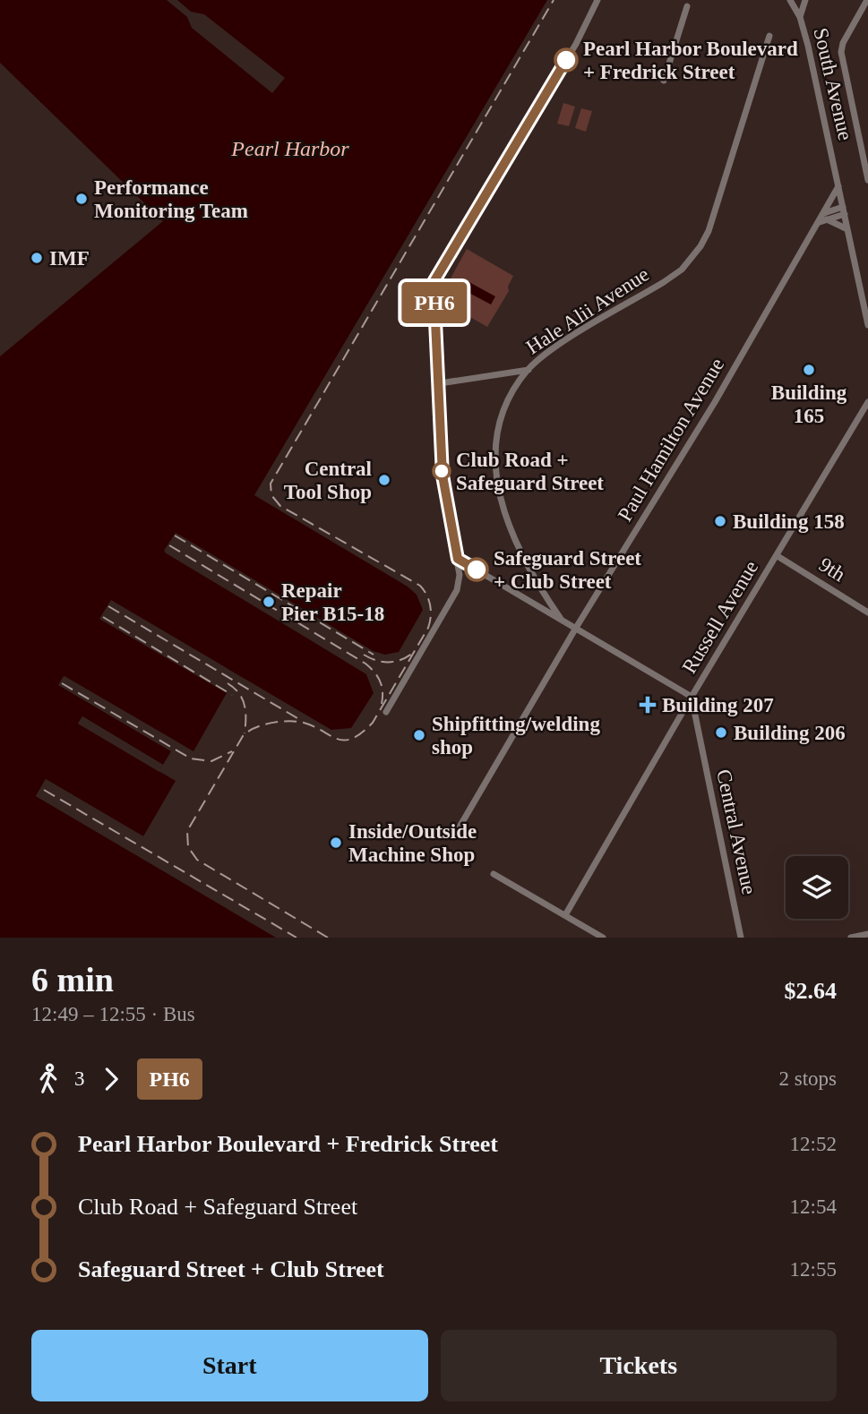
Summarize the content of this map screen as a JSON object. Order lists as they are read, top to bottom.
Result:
{
  "streets": {
    "street": [
      "South Avenue",
      "Hale Alii Avenue",
      "Paul Hamilton Avenue",
      "9th",
      "Russell Avenue",
      "Central Avenue"
    ]
  },
  "crossings": [
    ["South Avenue", "Paul Hamilton Avenue"],
    ["9th", "Russell Avenue"],
    ["Russell Avenue", "Central Avenue"]
  ],
  "water": ["Pearl Harbor"],
  "places": {
    "other": [
      "Pearl Harbor Boulevard + Fredrick Street",
      "Performance Monitoring Team",
      "IMF",
      "Building 165",
      "Club Road + Safeguard Street",
      "Central Tool Shop",
      "Building 158",
      "Safeguard Street + Club Street",
      "Repair Pier B15-18",
      "Building 206",
      "Shipfitting/welding shop",
      "Inside/Outside Machine Shop"
    ],
    "health": ["Building 207"]
  },
  "lines": ["bus line PH6"],
  "page": {
    "on_map": "PH6",
    "heading": ["6 min", "12:49 – 12:55 · Bus", "$2.64"],
    "legs": ["3", "PH6", "2 stops"],
    "list": [
      {
        "name": "Pearl Harbor Boulevard + Fredrick Street",
        "value": "12:52"
      },
      {
        "name": "Club Road + Safeguard Street",
        "value": "12:54"
      },
      {
        "name": "Safeguard Street + Club Street",
        "value": "12:55"
      }
    ],
    "buttons": ["Start", "Tickets"]
  }
}
